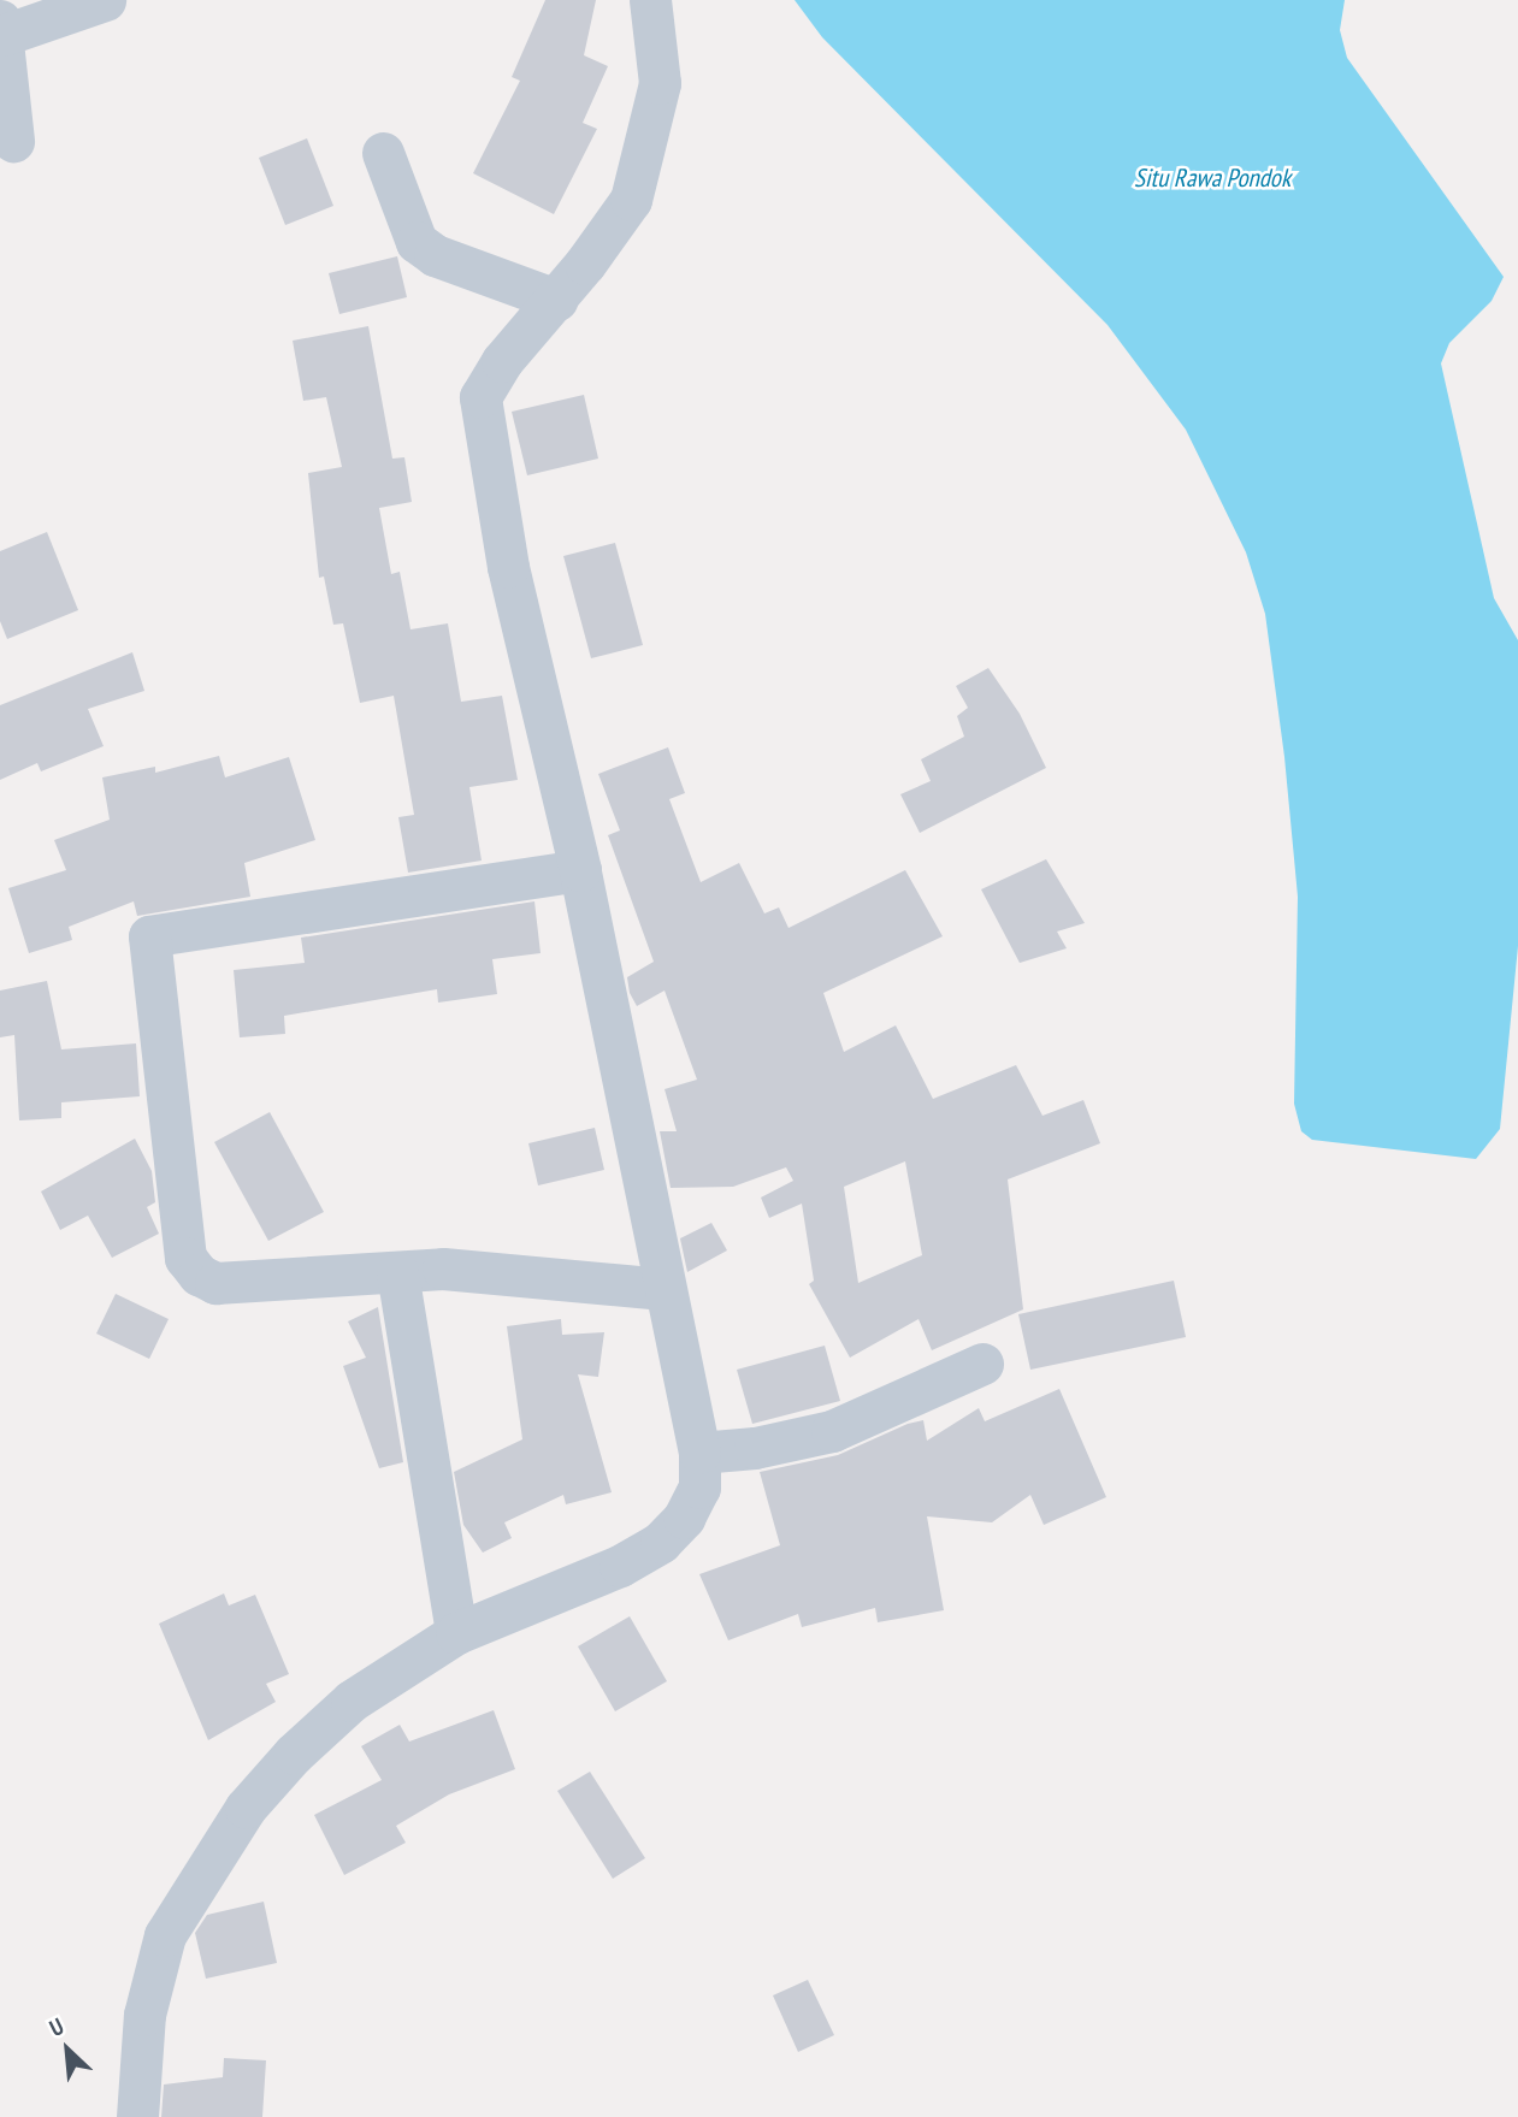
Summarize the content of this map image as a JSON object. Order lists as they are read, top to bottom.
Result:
{
  "water": ["Situ Rawa Pondok"],
  "north": "top left"
}
